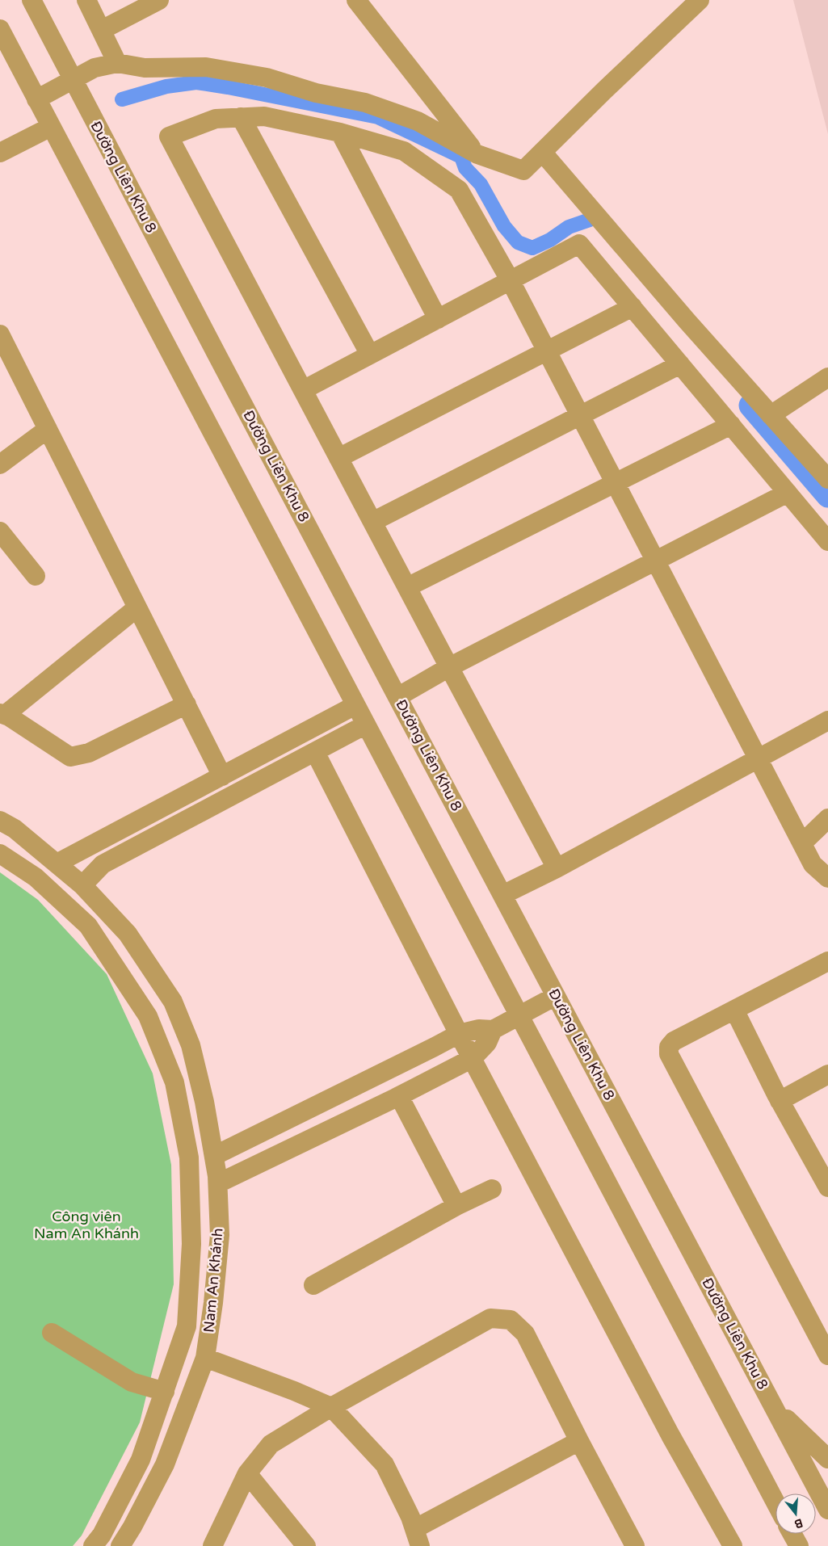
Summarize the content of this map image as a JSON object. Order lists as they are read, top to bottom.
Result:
{
  "streets": {
    "street": ["Đường Liên Khu 8", "Nam An Khánh"]
  },
  "parks": ["Công viên Nam An Khánh"],
  "north": "bottom"
}
